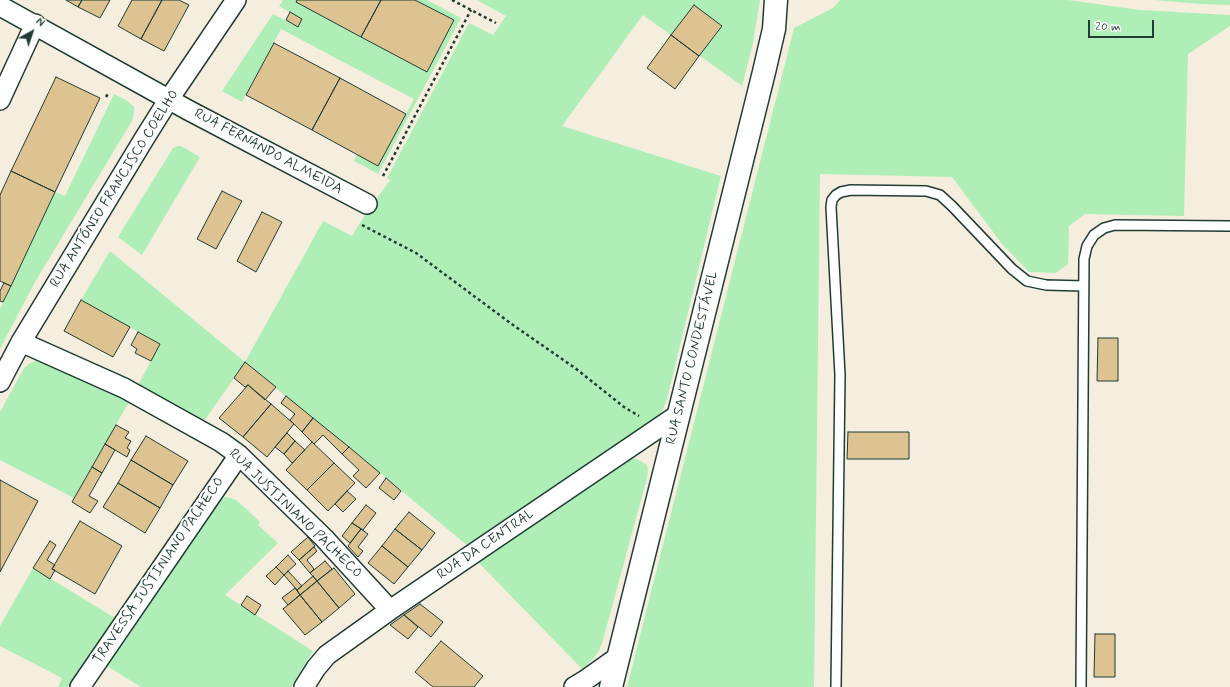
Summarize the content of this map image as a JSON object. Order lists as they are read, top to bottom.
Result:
{
  "streets": {
    "street": [
      "RUA FERNANDO ALMEIDA",
      "RUA ANTÓNIO FRANCISCO COELHO",
      "RUA SANTO CONDESTÁVEL",
      "RUA JUSTINIANO PACHECO",
      "RUA DA CENTRAL",
      "TRAVESSA JUSTINIANO PACHECO"
    ]
  },
  "crossings": [
    ["RUA FERNANDO ALMEIDA", "RUA ANTÓNIO FRANCISCO COELHO"],
    ["RUA ANTÓNIO FRANCISCO COELHO", "RUA JUSTINIANO PACHECO"],
    ["RUA SANTO CONDESTÁVEL", "RUA DA CENTRAL"],
    ["RUA JUSTINIANO PACHECO", "RUA DA CENTRAL"],
    ["RUA JUSTINIANO PACHECO", "TRAVESSA JUSTINIANO PACHECO"]
  ],
  "scale_bar": "20 m",
  "north": "top right"
}
